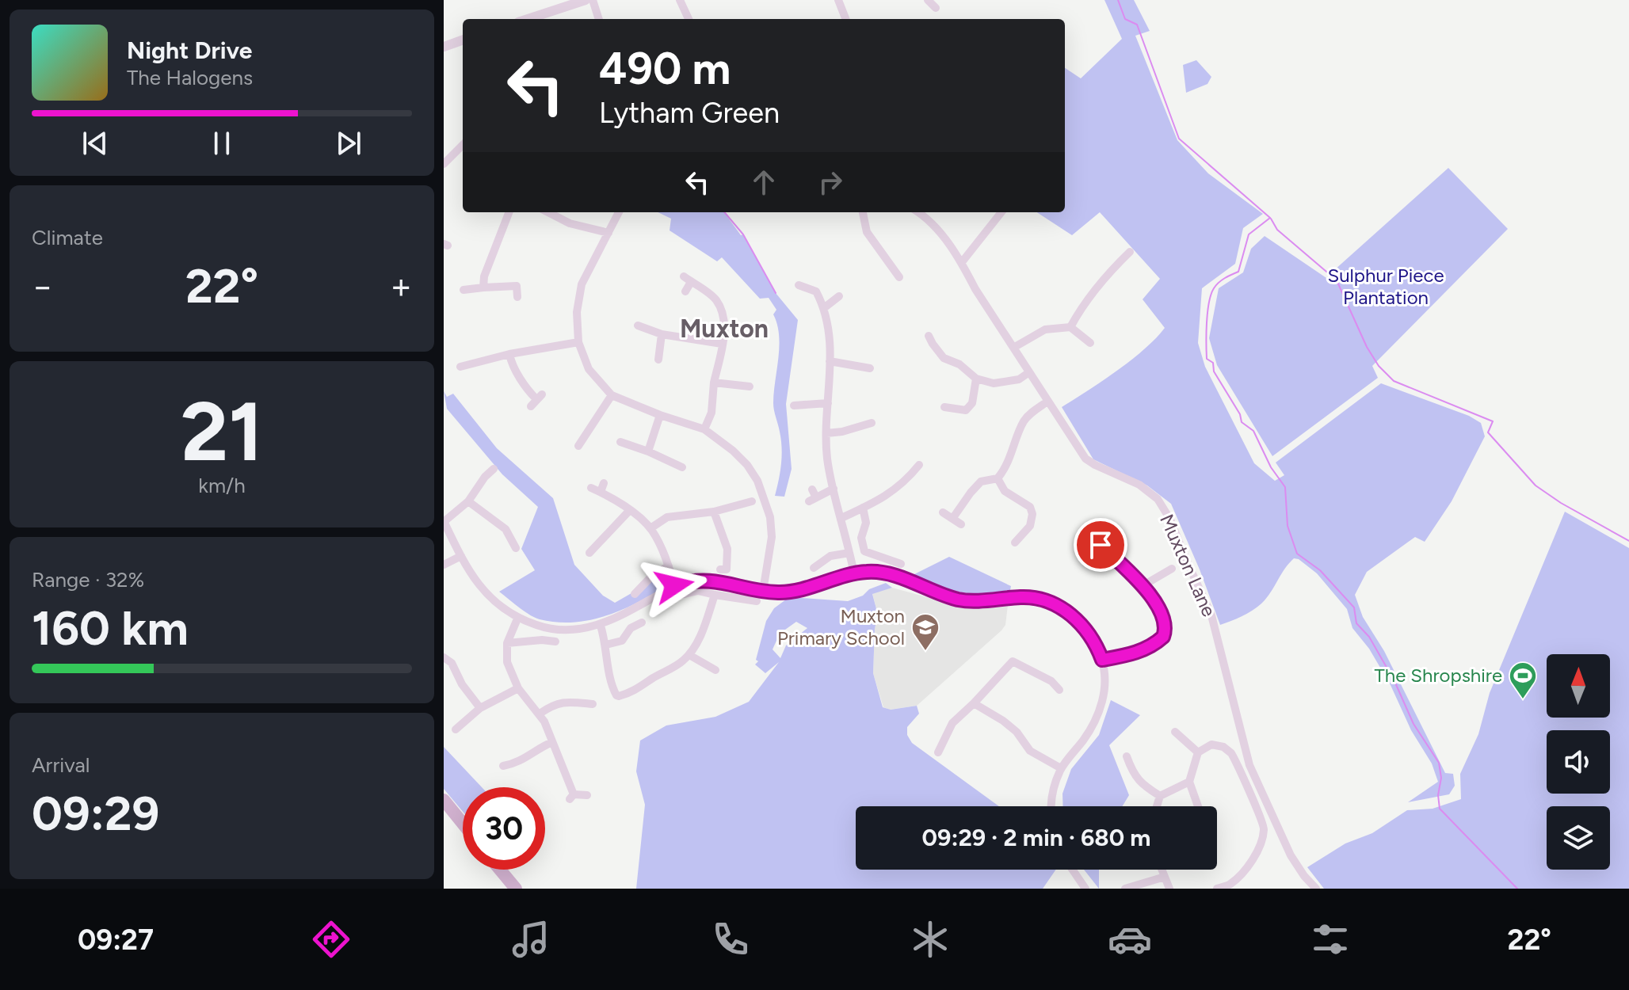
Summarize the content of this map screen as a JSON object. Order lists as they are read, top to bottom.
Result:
{
  "streets": {
    "street": ["Muxton Lane"]
  },
  "districts": ["Muxton"],
  "parks": ["Sulphur Piece Plantation"],
  "places": {
    "school or university": ["Muxton Primary School"],
    "sports": ["The Shropshire"]
  },
  "north": "top",
  "page": {
    "turn": ["490 m", "Lytham Green"],
    "song": ["Night Drive", "The Halogens"],
    "tile": [
      "Climate",
      ["21", "km/h"],
      ["Range · 32%", "160 km"],
      ["Arrival", "09:29"]
    ],
    "heat": ["−", "22°", "+"],
    "limit": "30",
    "trip": "09:29 · 2 min · 680 m",
    "tabs": ["09:27", "22°"]
  }
}
